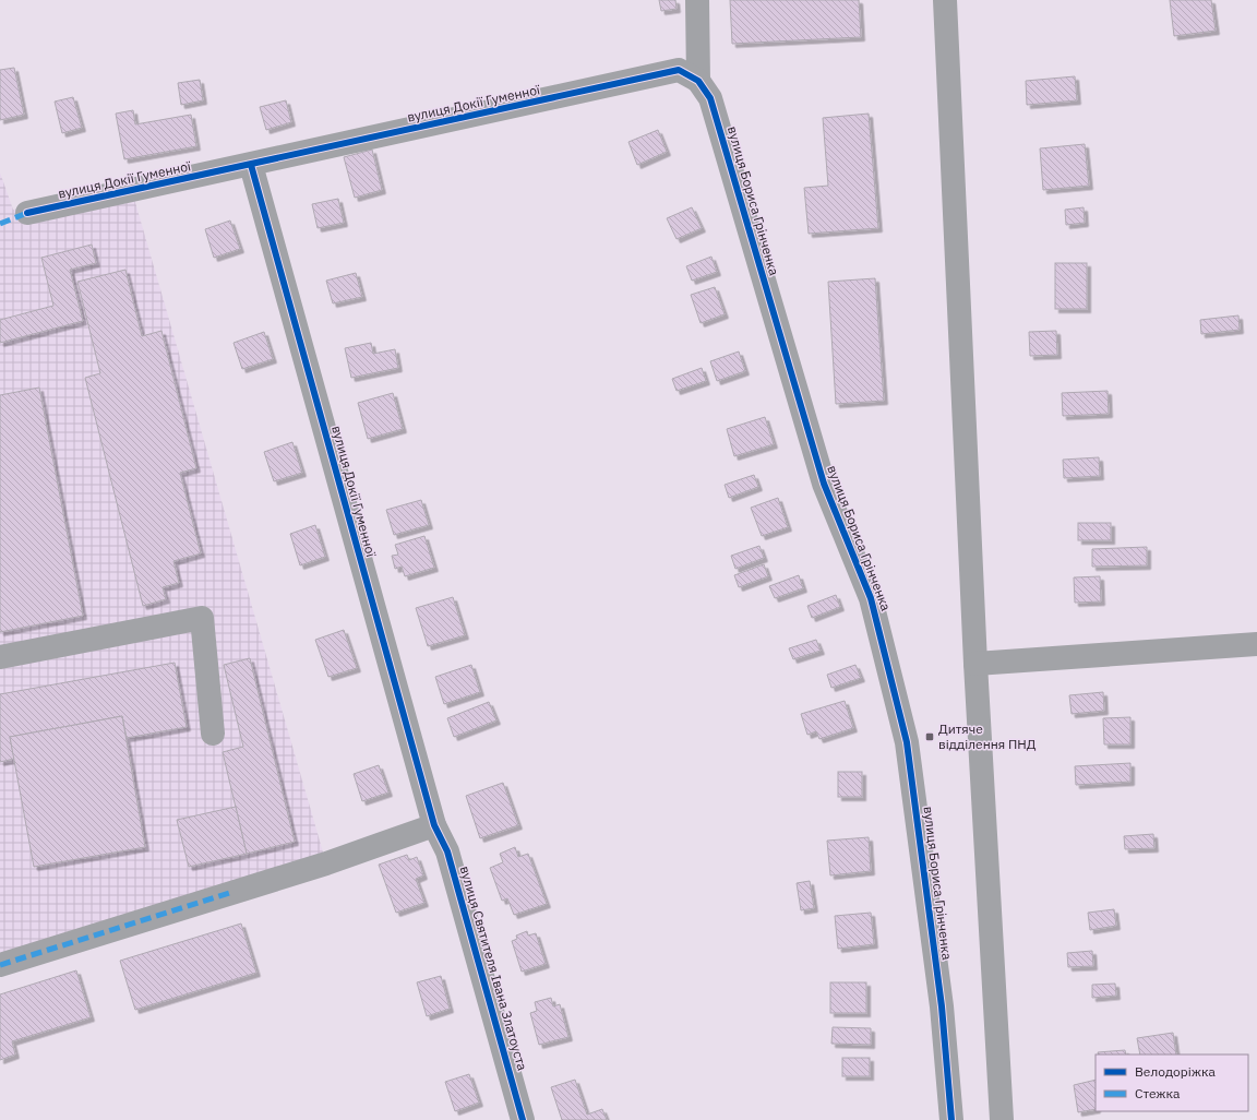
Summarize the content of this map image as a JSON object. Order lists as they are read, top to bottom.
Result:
{
  "streets": {
    "street": ["вулиця Докії Гуменної", "вулиця Бориса Грінченка", "вулиця Святителя Івана Златоуста"]
  },
  "crossings": [
    ["вулиця Докії Гуменної", "вулиця Бориса Грінченка"],
    ["вулиця Докії Гуменної", "вулиця Святителя Івана Златоуста"]
  ],
  "places": {
    "transit": ["Дитяче відділення ПНД"]
  },
  "legend": ["Велодоріжка", "Стежка"]
}
